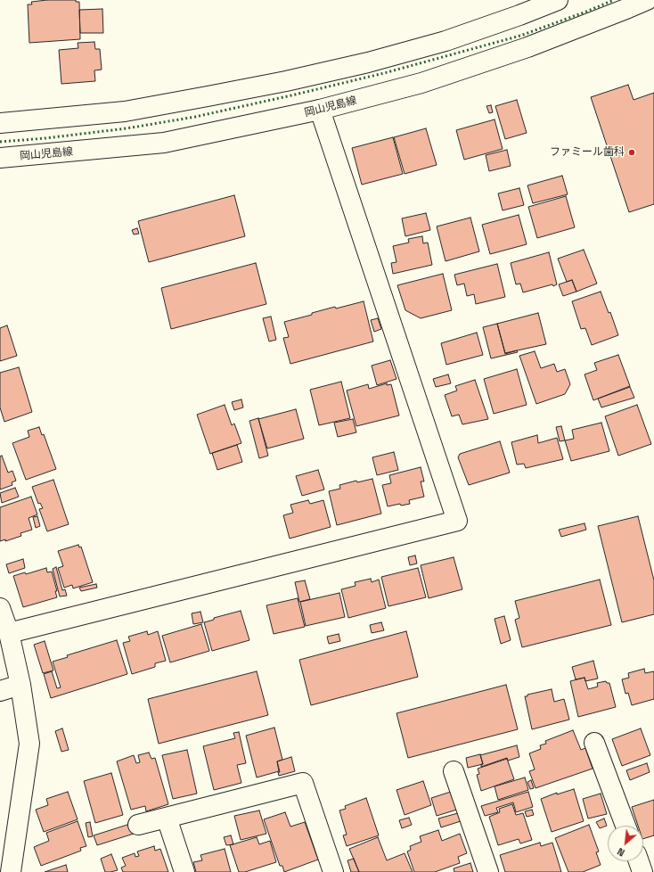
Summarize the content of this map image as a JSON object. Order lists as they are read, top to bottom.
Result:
{
  "streets": {
    "street": ["岡山児島線"]
  },
  "places": ["ファミール歯科"],
  "north": "bottom left"
}
